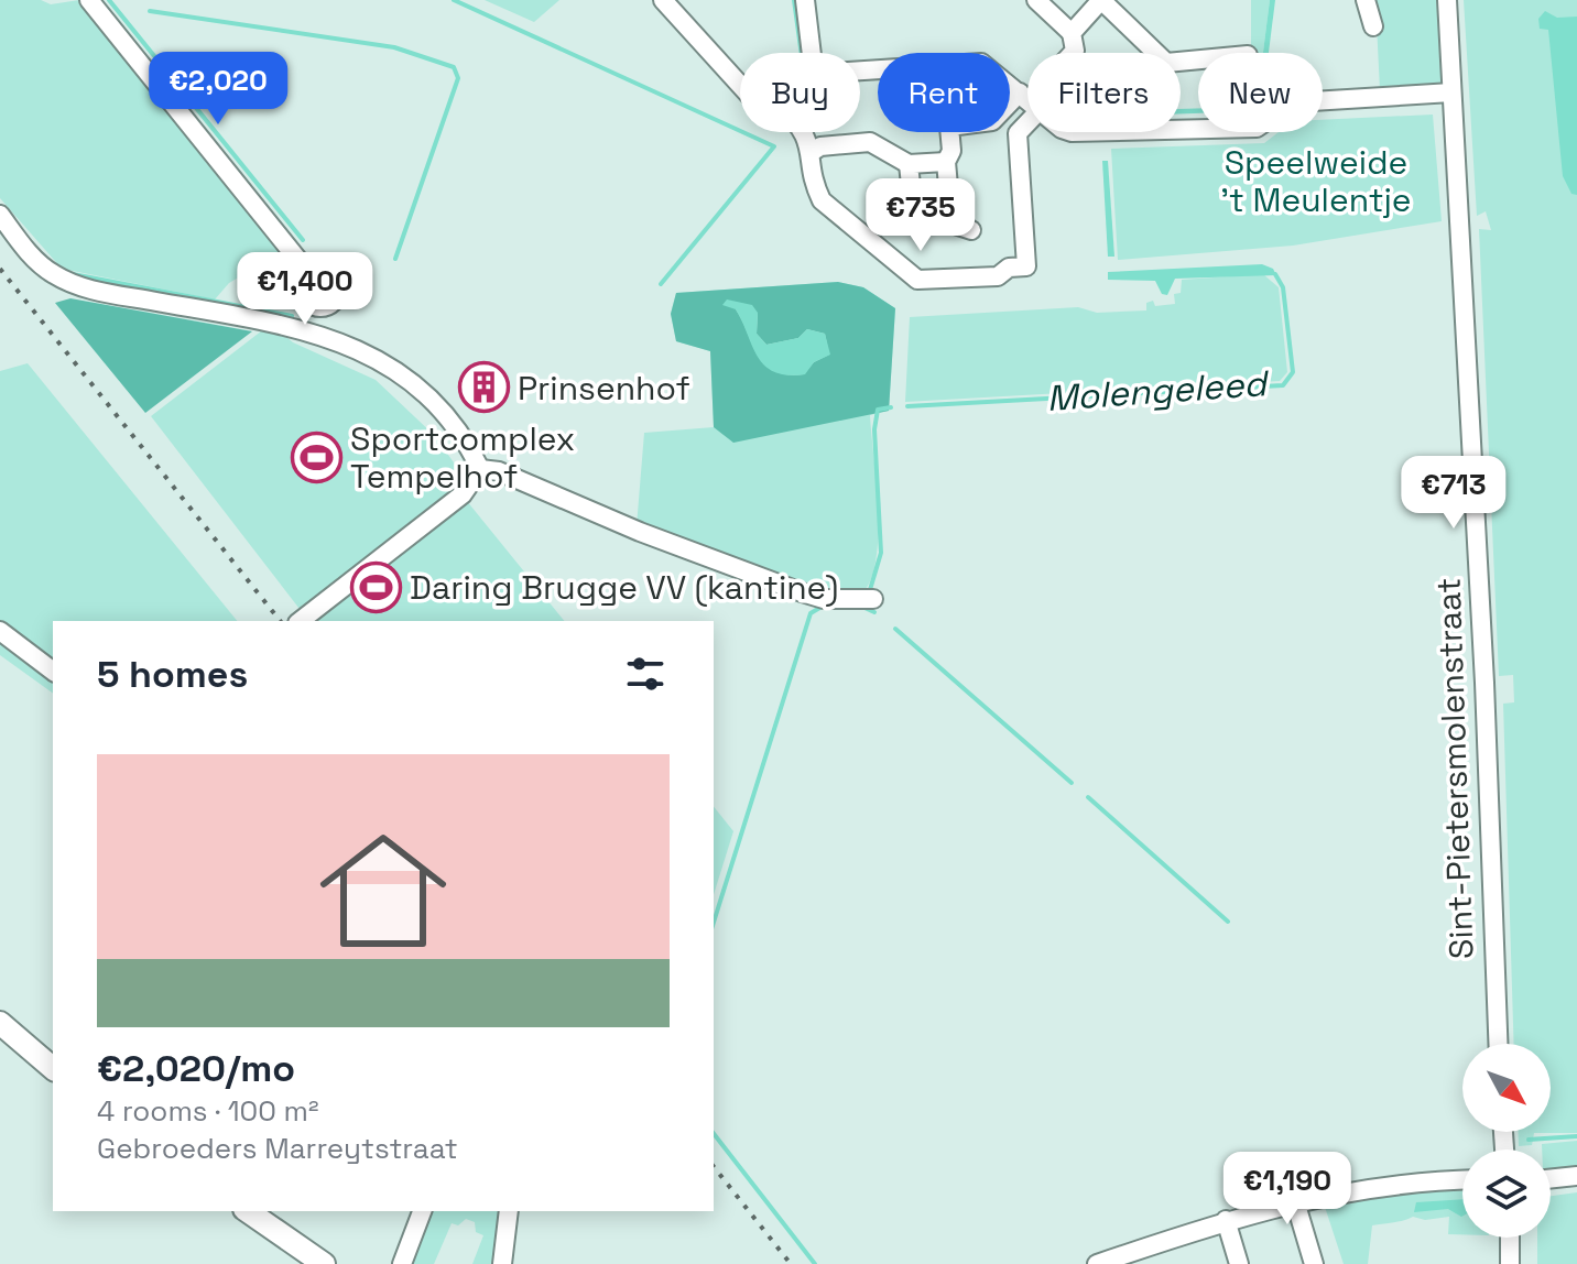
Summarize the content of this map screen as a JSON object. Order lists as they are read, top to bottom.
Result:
{
  "streets": {
    "street": ["Sint-Pietersmolenstraat"]
  },
  "water": ["Molengeleed"],
  "parks": ["Speelweide 't Meulentje"],
  "places": {
    "building": ["Prinsenhof"],
    "sports": ["Sportcomplex Tempelhof", "Daring Brugge VV (kantine)"]
  },
  "north": "bottom right",
  "page": {
    "price": [
      "€2,020",
      "€735",
      "€1,400",
      "€713",
      "€1,190"
    ],
    "chip": [
      "Buy",
      "Rent",
      "Filters",
      "New"
    ],
    "heading": "5 homes",
    "list": [
      {
        "name": "€2,020/mo",
        "note": "4 rooms · 100 m² · Gebroeders Marreytstraat"
      }
    ]
  }
}
